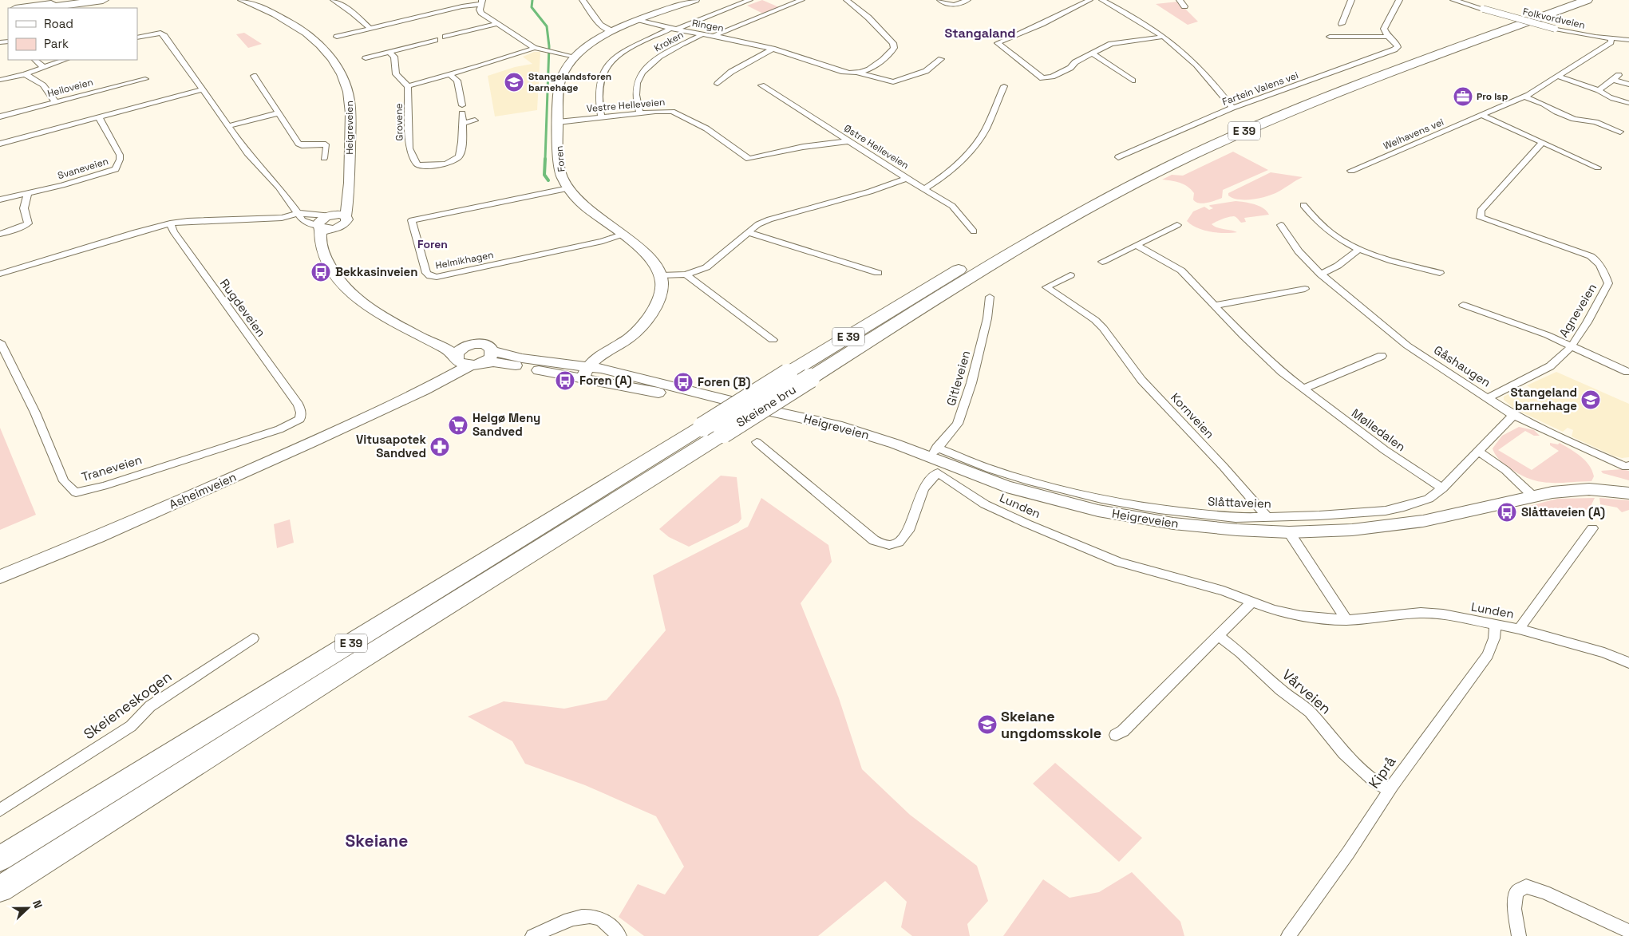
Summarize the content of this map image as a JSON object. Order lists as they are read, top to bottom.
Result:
{
  "streets": {
    "highway": ["E 39", "Skeiene bru"],
    "main road": ["Heigreveien", "Foren", "Asheimveien"],
    "street": [
      "Folkvordveien",
      "Ringen",
      "Kroken",
      "Heiloveien",
      "Fartein Valens vei",
      "Vestre Helleveien",
      "Grovene",
      "Welhavens vei",
      "Østre Helleveien",
      "Svaneveien",
      "Helmikhagen",
      "Rugdeveien",
      "Agneveien",
      "Gåshaugen",
      "Gitleveien",
      "Kornveien",
      "Mølledalen",
      "Traneveien",
      "Slåttaveien",
      "Lunden",
      "Vårveien",
      "Skeieneskogen",
      "Kiprå"
    ]
  },
  "crossings": [
    ["Folkvordveien", "Welhavens vei"],
    ["Ringen", "Kroken"],
    ["Ringen", "Foren"],
    ["Kroken", "Vestre Helleveien"],
    ["Vestre Helleveien", "Østre Helleveien"],
    ["Vestre Helleveien", "Foren"],
    ["Heigreveien", "Gitleveien"],
    ["Heigreveien", "Asheimveien"],
    ["Heigreveien", "Slåttaveien"],
    ["E 39", "Skeiene bru"],
    ["Foren", "Helmikhagen"],
    ["Rugdeveien", "Traneveien"],
    ["Agneveien", "Gåshaugen"],
    ["Gåshaugen", "Slåttaveien"],
    ["Gitleveien", "Slåttaveien"],
    ["Kornveien", "Slåttaveien"],
    ["Mølledalen", "Slåttaveien"],
    ["Lunden", "Kiprå"],
    ["Vårveien", "Kiprå"]
  ],
  "districts": ["Stangaland", "Foren", "Skeiane"],
  "places": {
    "school or university": ["Stangelandsforen barnehage", "Stangeland barnehage", "Skeiane ungdomsskole"],
    "office": ["Pro Isp"],
    "bus stop": [
      "Bekkasinveien",
      "Foren (A)",
      "Foren (B)",
      "Slåttaveien (A)"
    ],
    "supermarket": ["Helgø Meny Sandved"],
    "pharmacy": ["Vitusapotek Sandved"]
  },
  "legend": ["Road", "Park"],
  "north": "right"
}
